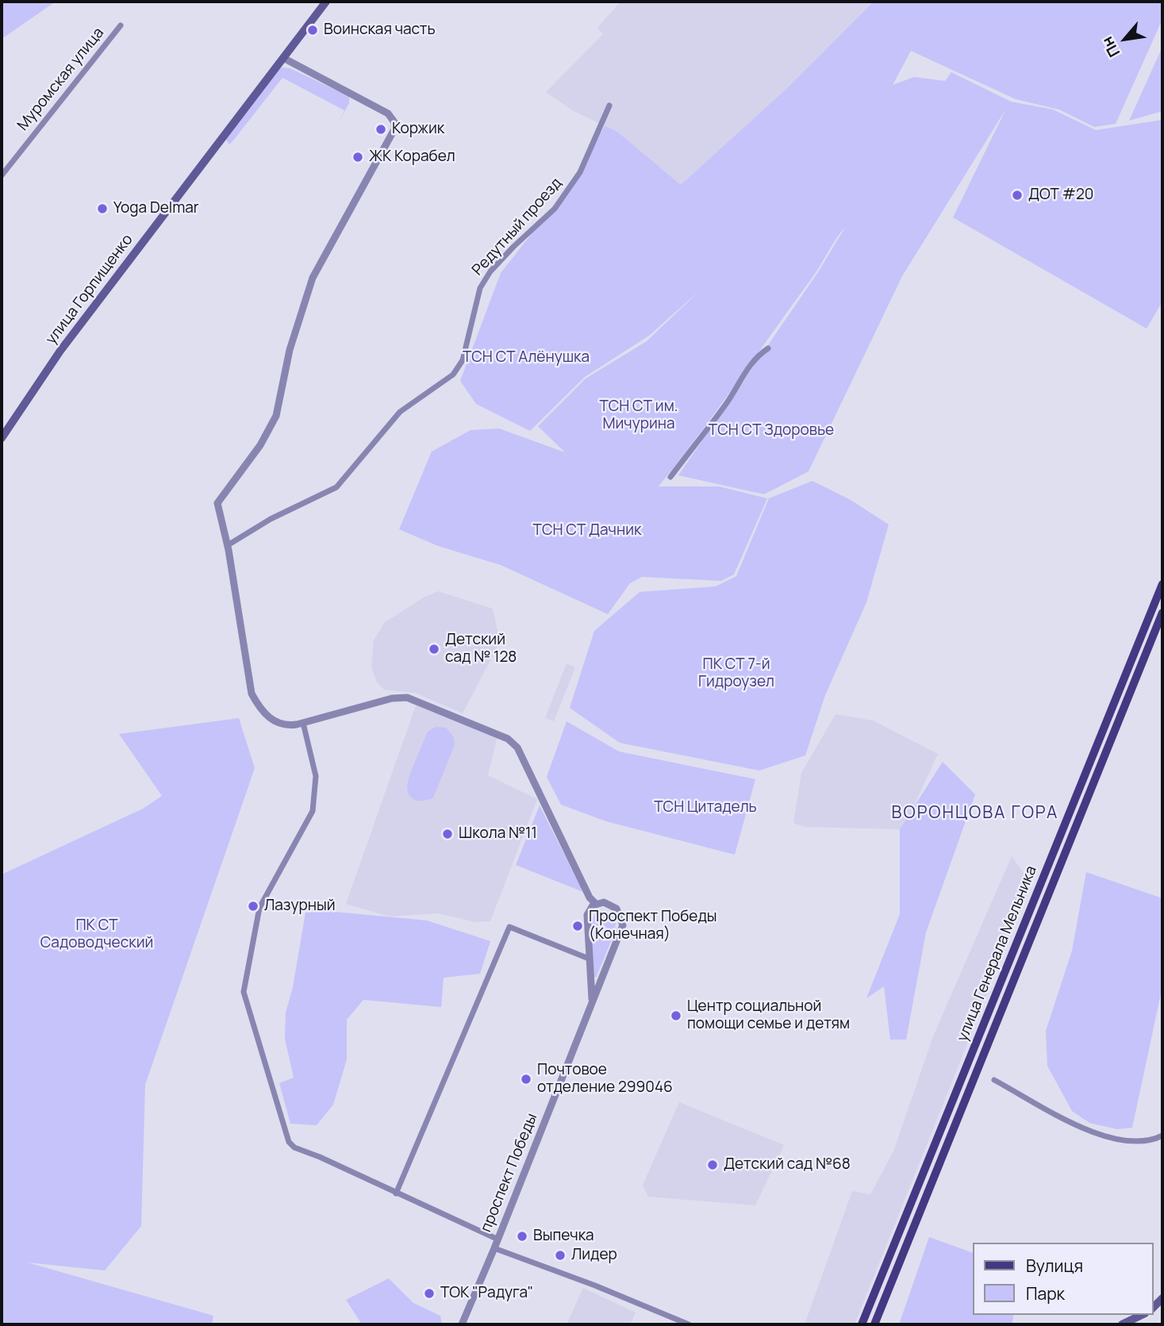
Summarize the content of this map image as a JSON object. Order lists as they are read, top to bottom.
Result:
{
  "streets": {
    "main road": ["улица Горпищенко", "улица Генерала Мельника"],
    "street": ["Муромская улица", "Редутный проезд", "проспект Победы"]
  },
  "districts": ["ВОРОНЦОВА ГОРА"],
  "parks": [
    "ТСН СТ Алёнушка",
    "ТСН СТ им. Мичурина",
    "ТСН СТ Здоровье",
    "ТСН СТ Дачник",
    "ПК СТ 7-й Гидроузел",
    "ТСН Цитадель",
    "ПК СТ Садоводческий"
  ],
  "places": [
    "Воинская часть",
    "Коржик",
    "ЖК Корабел",
    "ДОТ #20",
    "Yoga Delmar",
    "Детский сад № 128",
    "Школа №11",
    "Лазурный",
    "Проспект Победы (Конечная)",
    "Центр социальной помощи семье и детям",
    "Почтовое отделение 299046",
    "Детский сад №68",
    "Выпечка",
    "Лидер",
    "ТОК \"Радуга\""
  ],
  "legend": ["Вулиця", "Парк"],
  "north": "bottom left"
}
